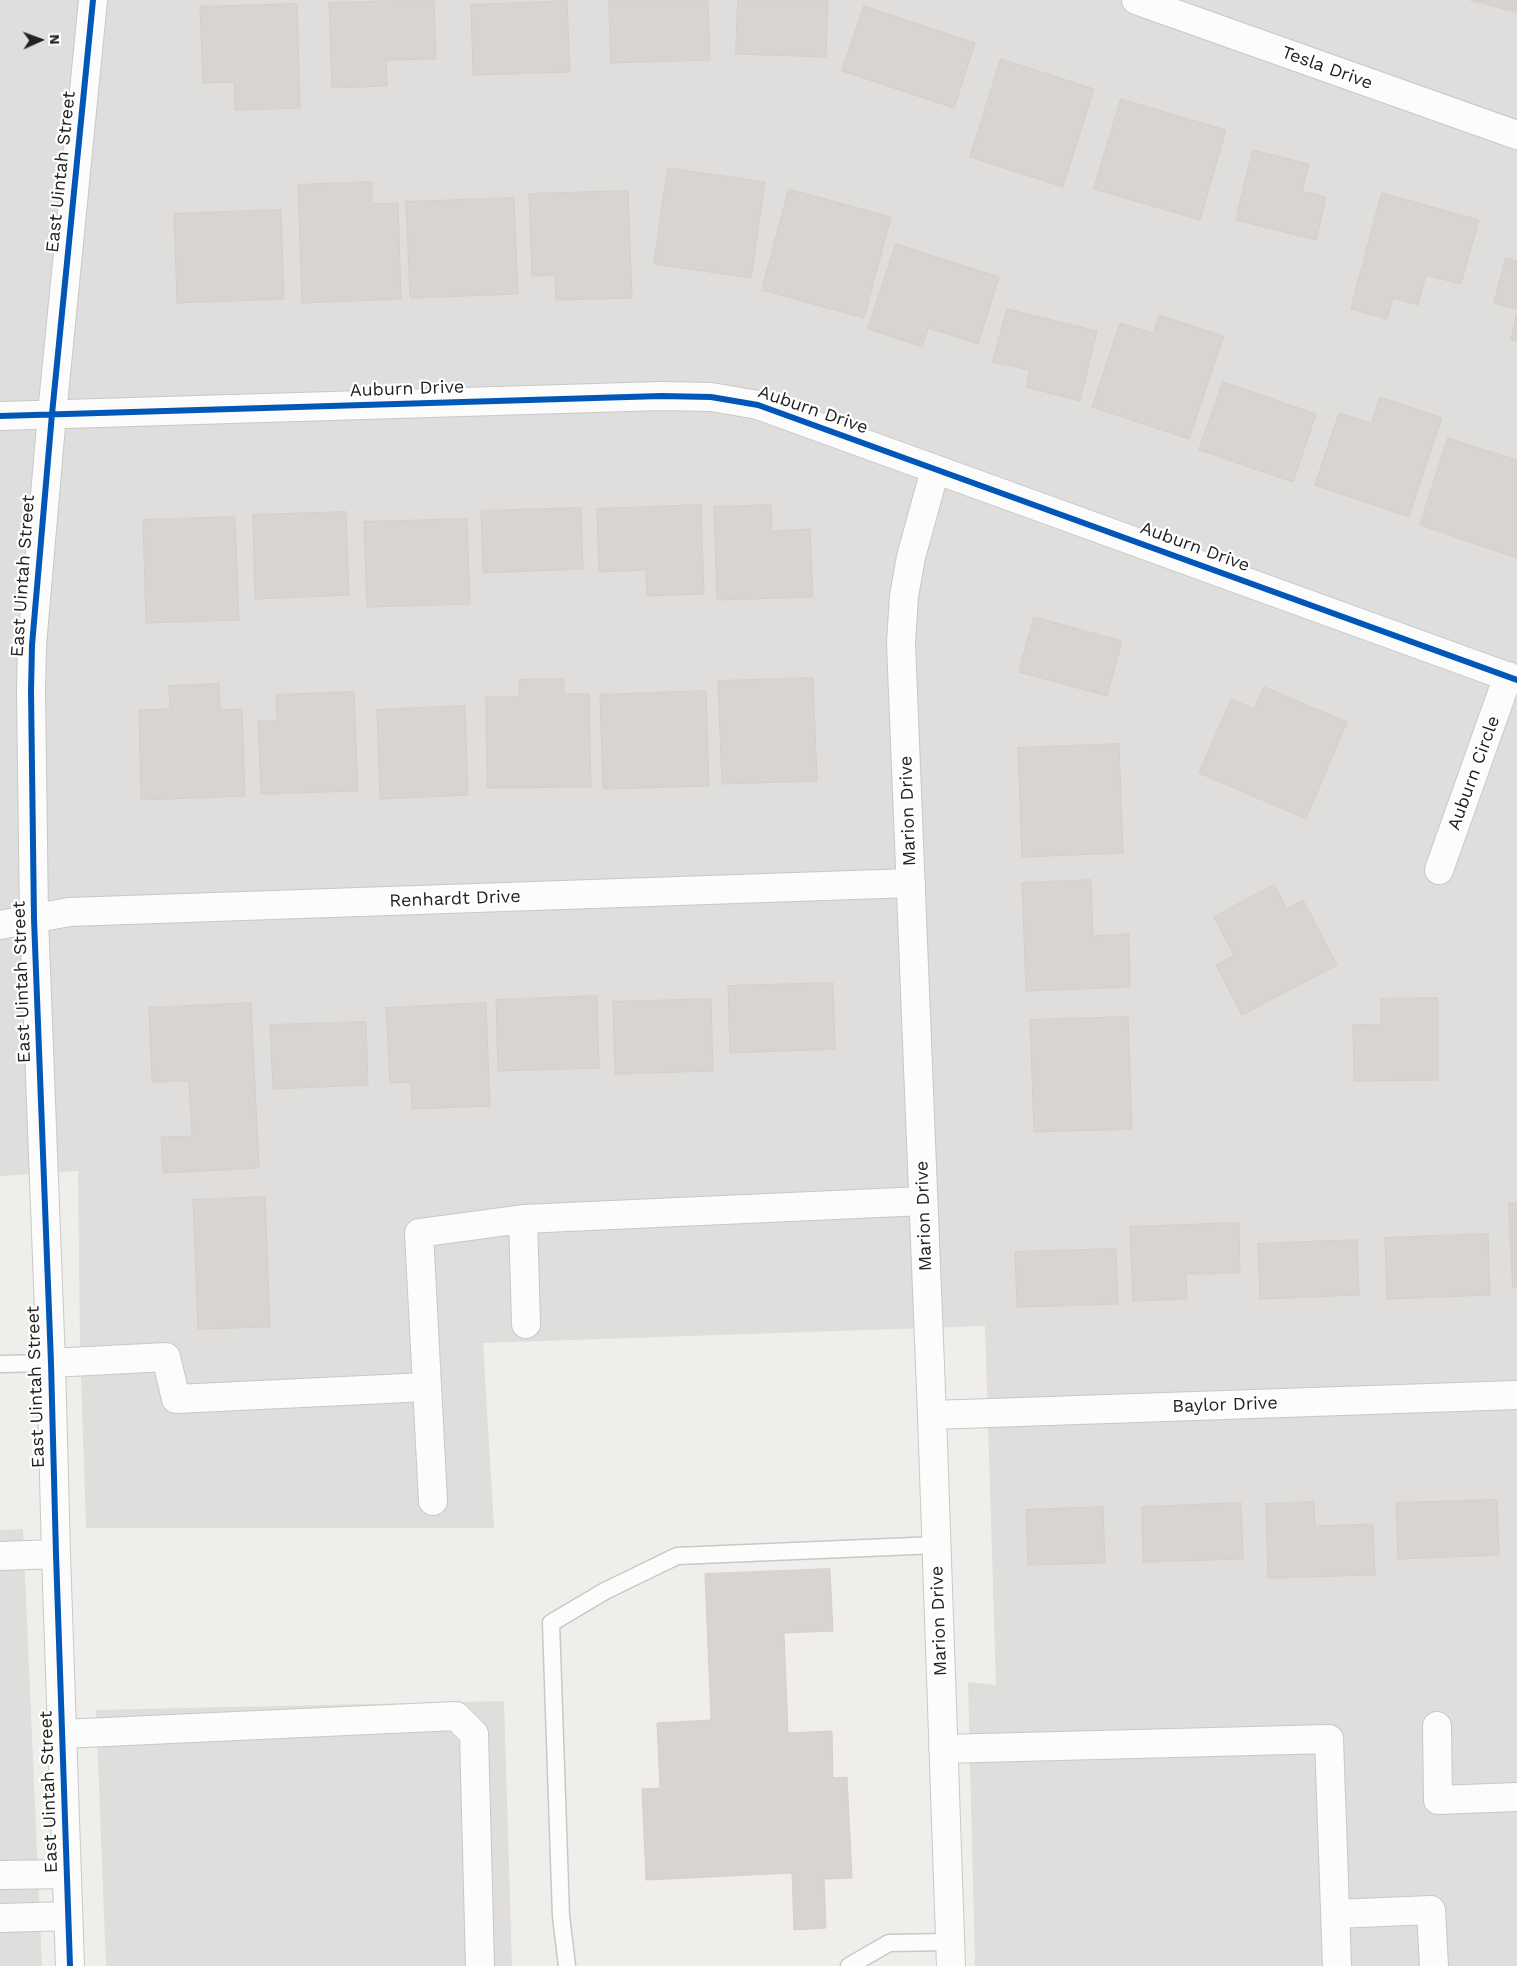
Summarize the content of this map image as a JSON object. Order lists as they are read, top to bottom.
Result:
{
  "streets": {
    "street": [
      "Tesla Drive",
      "East Uintah Street",
      "Auburn Drive",
      "Auburn Circle",
      "Marion Drive",
      "Renhardt Drive",
      "Baylor Drive"
    ]
  },
  "crossings": [
    ["East Uintah Street", "Auburn Drive"],
    ["East Uintah Street", "Renhardt Drive"],
    ["Auburn Drive", "Auburn Circle"],
    ["Auburn Drive", "Marion Drive"],
    ["Marion Drive", "Renhardt Drive"],
    ["Marion Drive", "Baylor Drive"]
  ],
  "north": "right"
}
